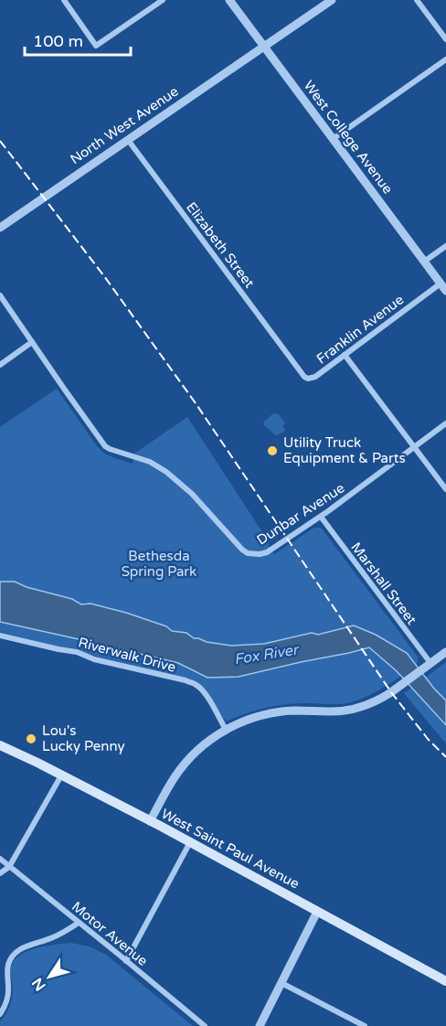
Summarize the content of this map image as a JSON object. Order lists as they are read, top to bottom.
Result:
{
  "streets": {
    "main road": ["West Saint Paul Avenue"],
    "street": [
      "North West Avenue",
      "West College Avenue",
      "Elizabeth Street",
      "Franklin Avenue",
      "Dunbar Avenue",
      "Marshall Street",
      "Riverwalk Drive",
      "Motor Avenue"
    ]
  },
  "crossings": [
    ["North West Avenue", "West College Avenue"],
    ["North West Avenue", "Elizabeth Street"],
    ["West College Avenue", "Franklin Avenue"],
    ["Elizabeth Street", "Franklin Avenue"],
    ["Dunbar Avenue", "Marshall Street"]
  ],
  "water": ["Fox River"],
  "parks": ["Bethesda Spring Park"],
  "places": ["Utility Truck Equipment & Parts", "Lou's Lucky Penny"],
  "scale_bar": "100 m",
  "north": "bottom left"
}
